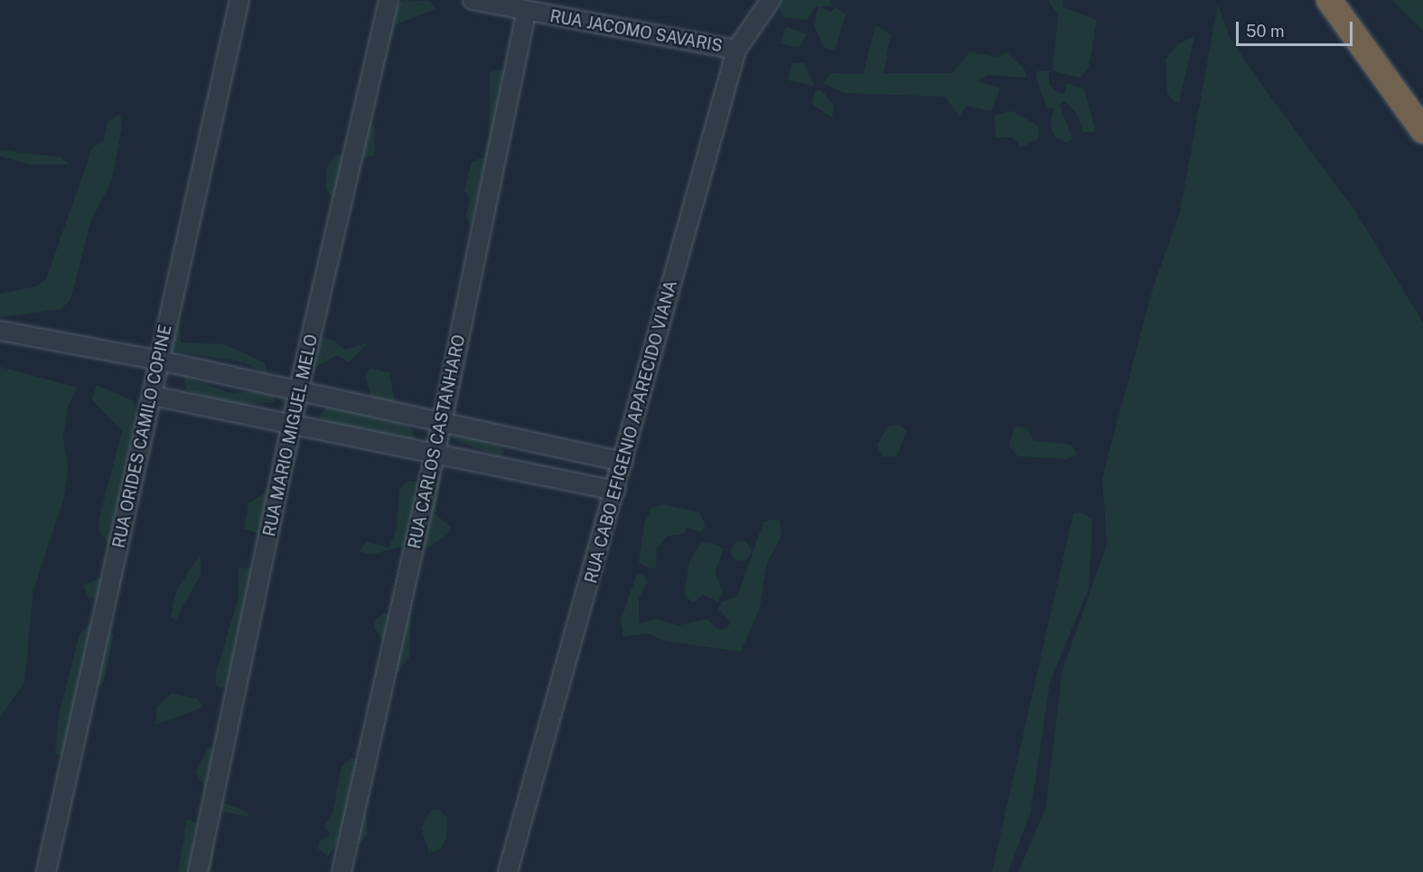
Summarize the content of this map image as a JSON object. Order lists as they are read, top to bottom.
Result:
{
  "streets": {
    "street": [
      "RUA JACOMO SAVARIS",
      "RUA CABO EFIGENIO APARECIDO VIANA",
      "RUA MARIO MIGUEL MELO",
      "RUA ORIDES CAMILO COPINE",
      "RUA CARLOS CASTANHARO"
    ]
  },
  "crossings": [
    ["RUA JACOMO SAVARIS", "RUA CABO EFIGENIO APARECIDO VIANA"],
    ["RUA JACOMO SAVARIS", "RUA CARLOS CASTANHARO"]
  ],
  "scale_bar": "50 m"
}
